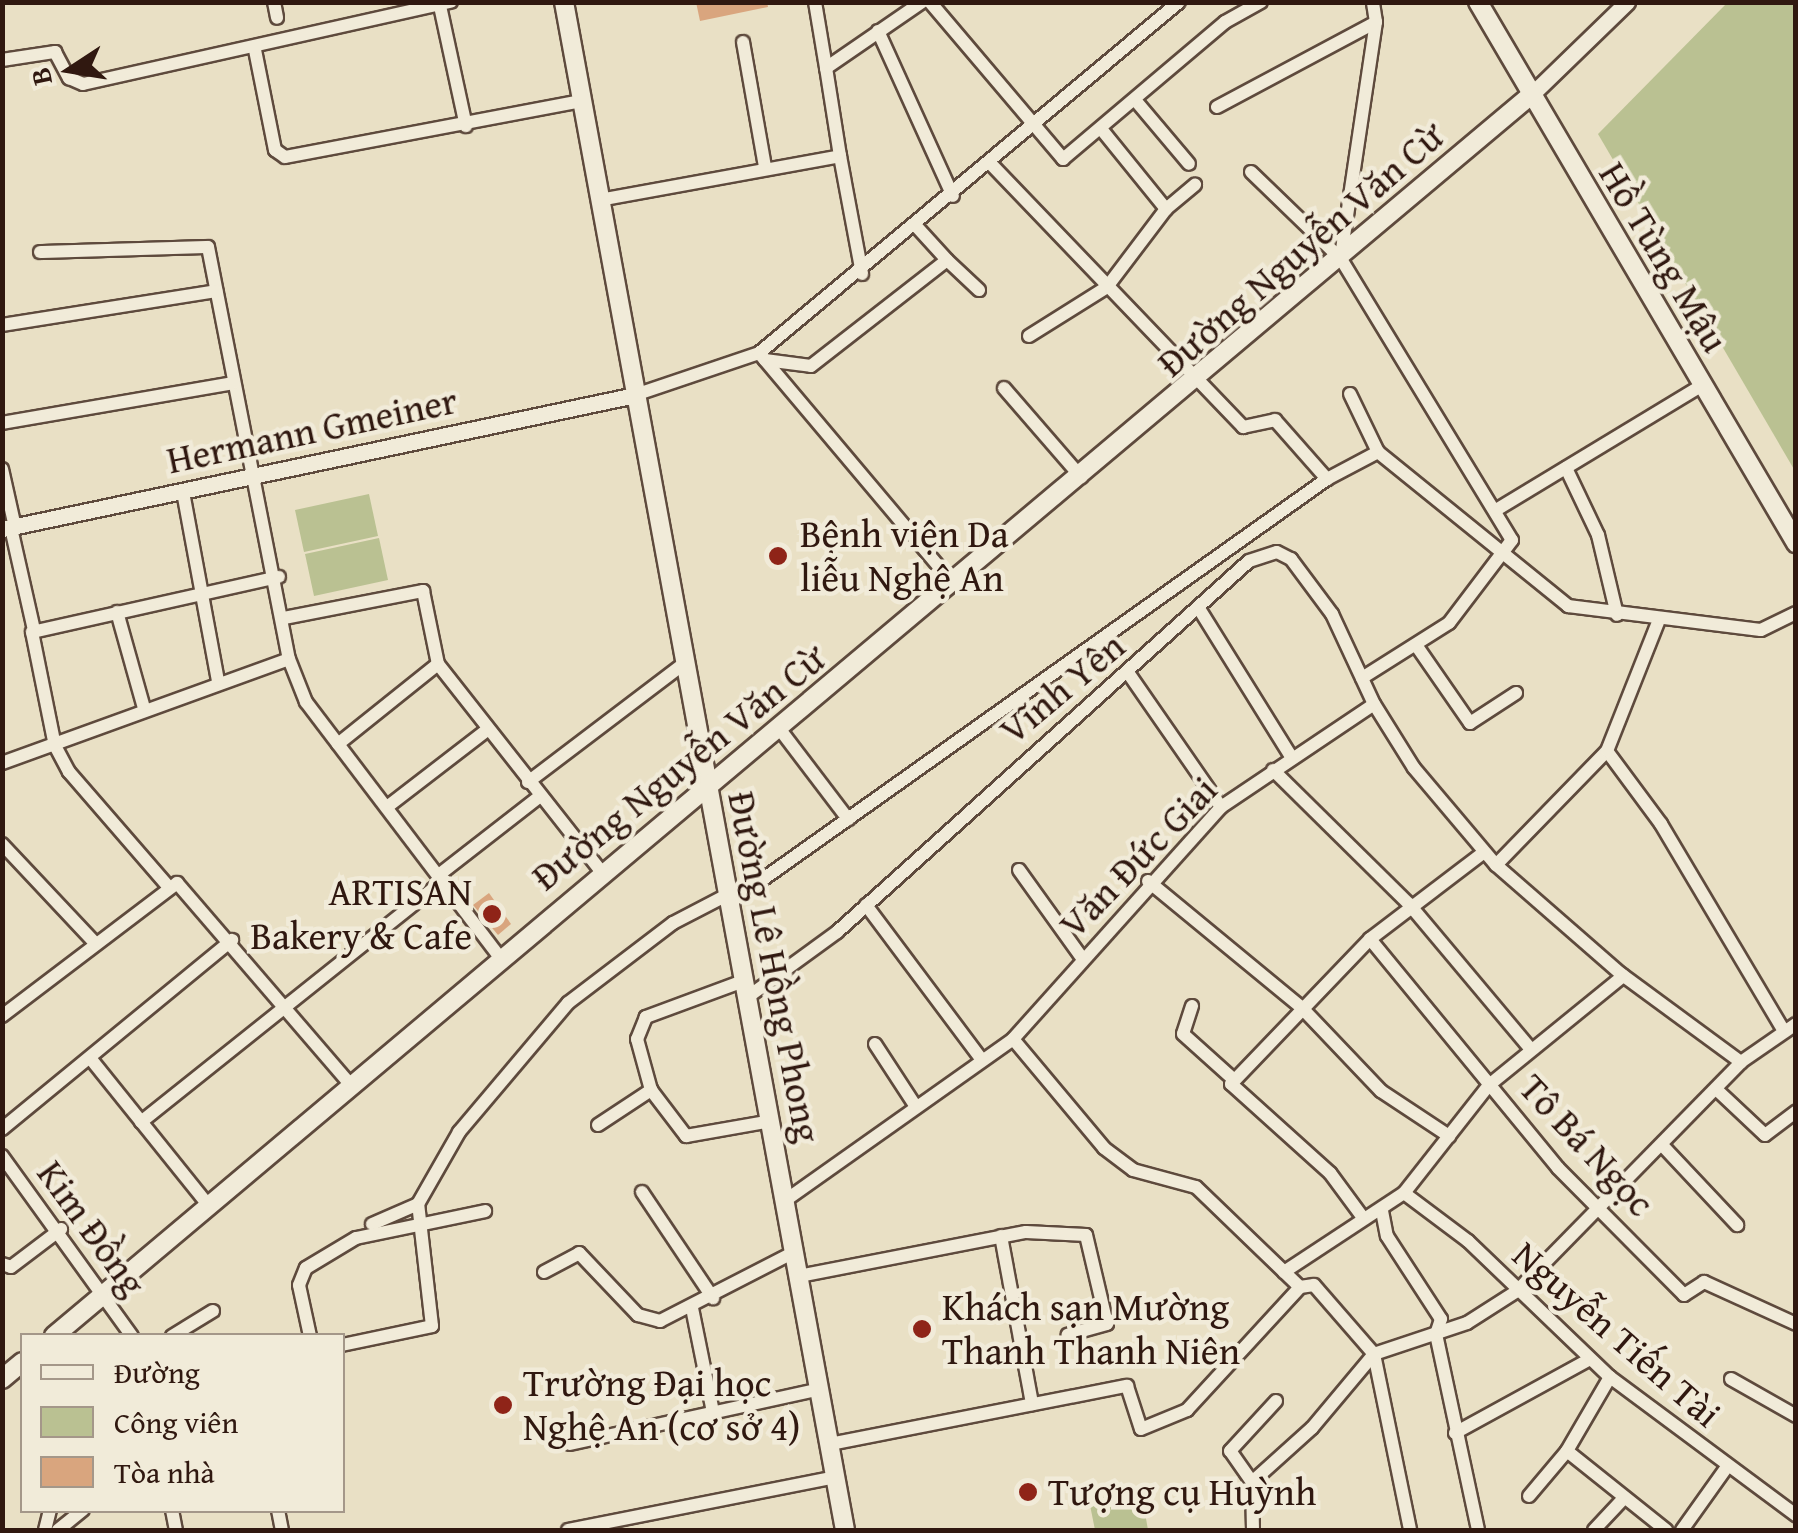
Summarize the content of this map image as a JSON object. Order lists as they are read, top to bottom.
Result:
{
  "streets": {
    "main road": ["Đường Nguyễn Văn Cừ", "Hồ Tùng Mậu", "Đường Lê Hồng Phong"],
    "street": [
      "Hermann Gmeiner",
      "Vĩnh Yên",
      "Văn Đức Giai",
      "Tô Bá Ngọc",
      "Kim Đồng",
      "Nguyễn Tiến Tài"
    ]
  },
  "crossings": [
    ["Đường Nguyễn Văn Cừ", "Hồ Tùng Mậu"],
    ["Đường Nguyễn Văn Cừ", "Đường Lê Hồng Phong"],
    ["Đường Nguyễn Văn Cừ", "Kim Đồng"],
    ["Hermann Gmeiner", "Đường Lê Hồng Phong"],
    ["Vĩnh Yên", "Văn Đức Giai"],
    ["Vĩnh Yên", "Đường Lê Hồng Phong"],
    ["Văn Đức Giai", "Đường Lê Hồng Phong"]
  ],
  "places": [
    "Bệnh viện Da liễu Nghệ An",
    "ARTISAN Bakery & Cafe",
    "Khách sạn Mường Thanh Thanh Niên",
    "Trường Đại học Nghệ An (cơ sở 4)",
    "Tượng cụ Huỳnh"
  ],
  "legend": ["Đường", "Công viên", "Tòa nhà"],
  "north": "left"
}
